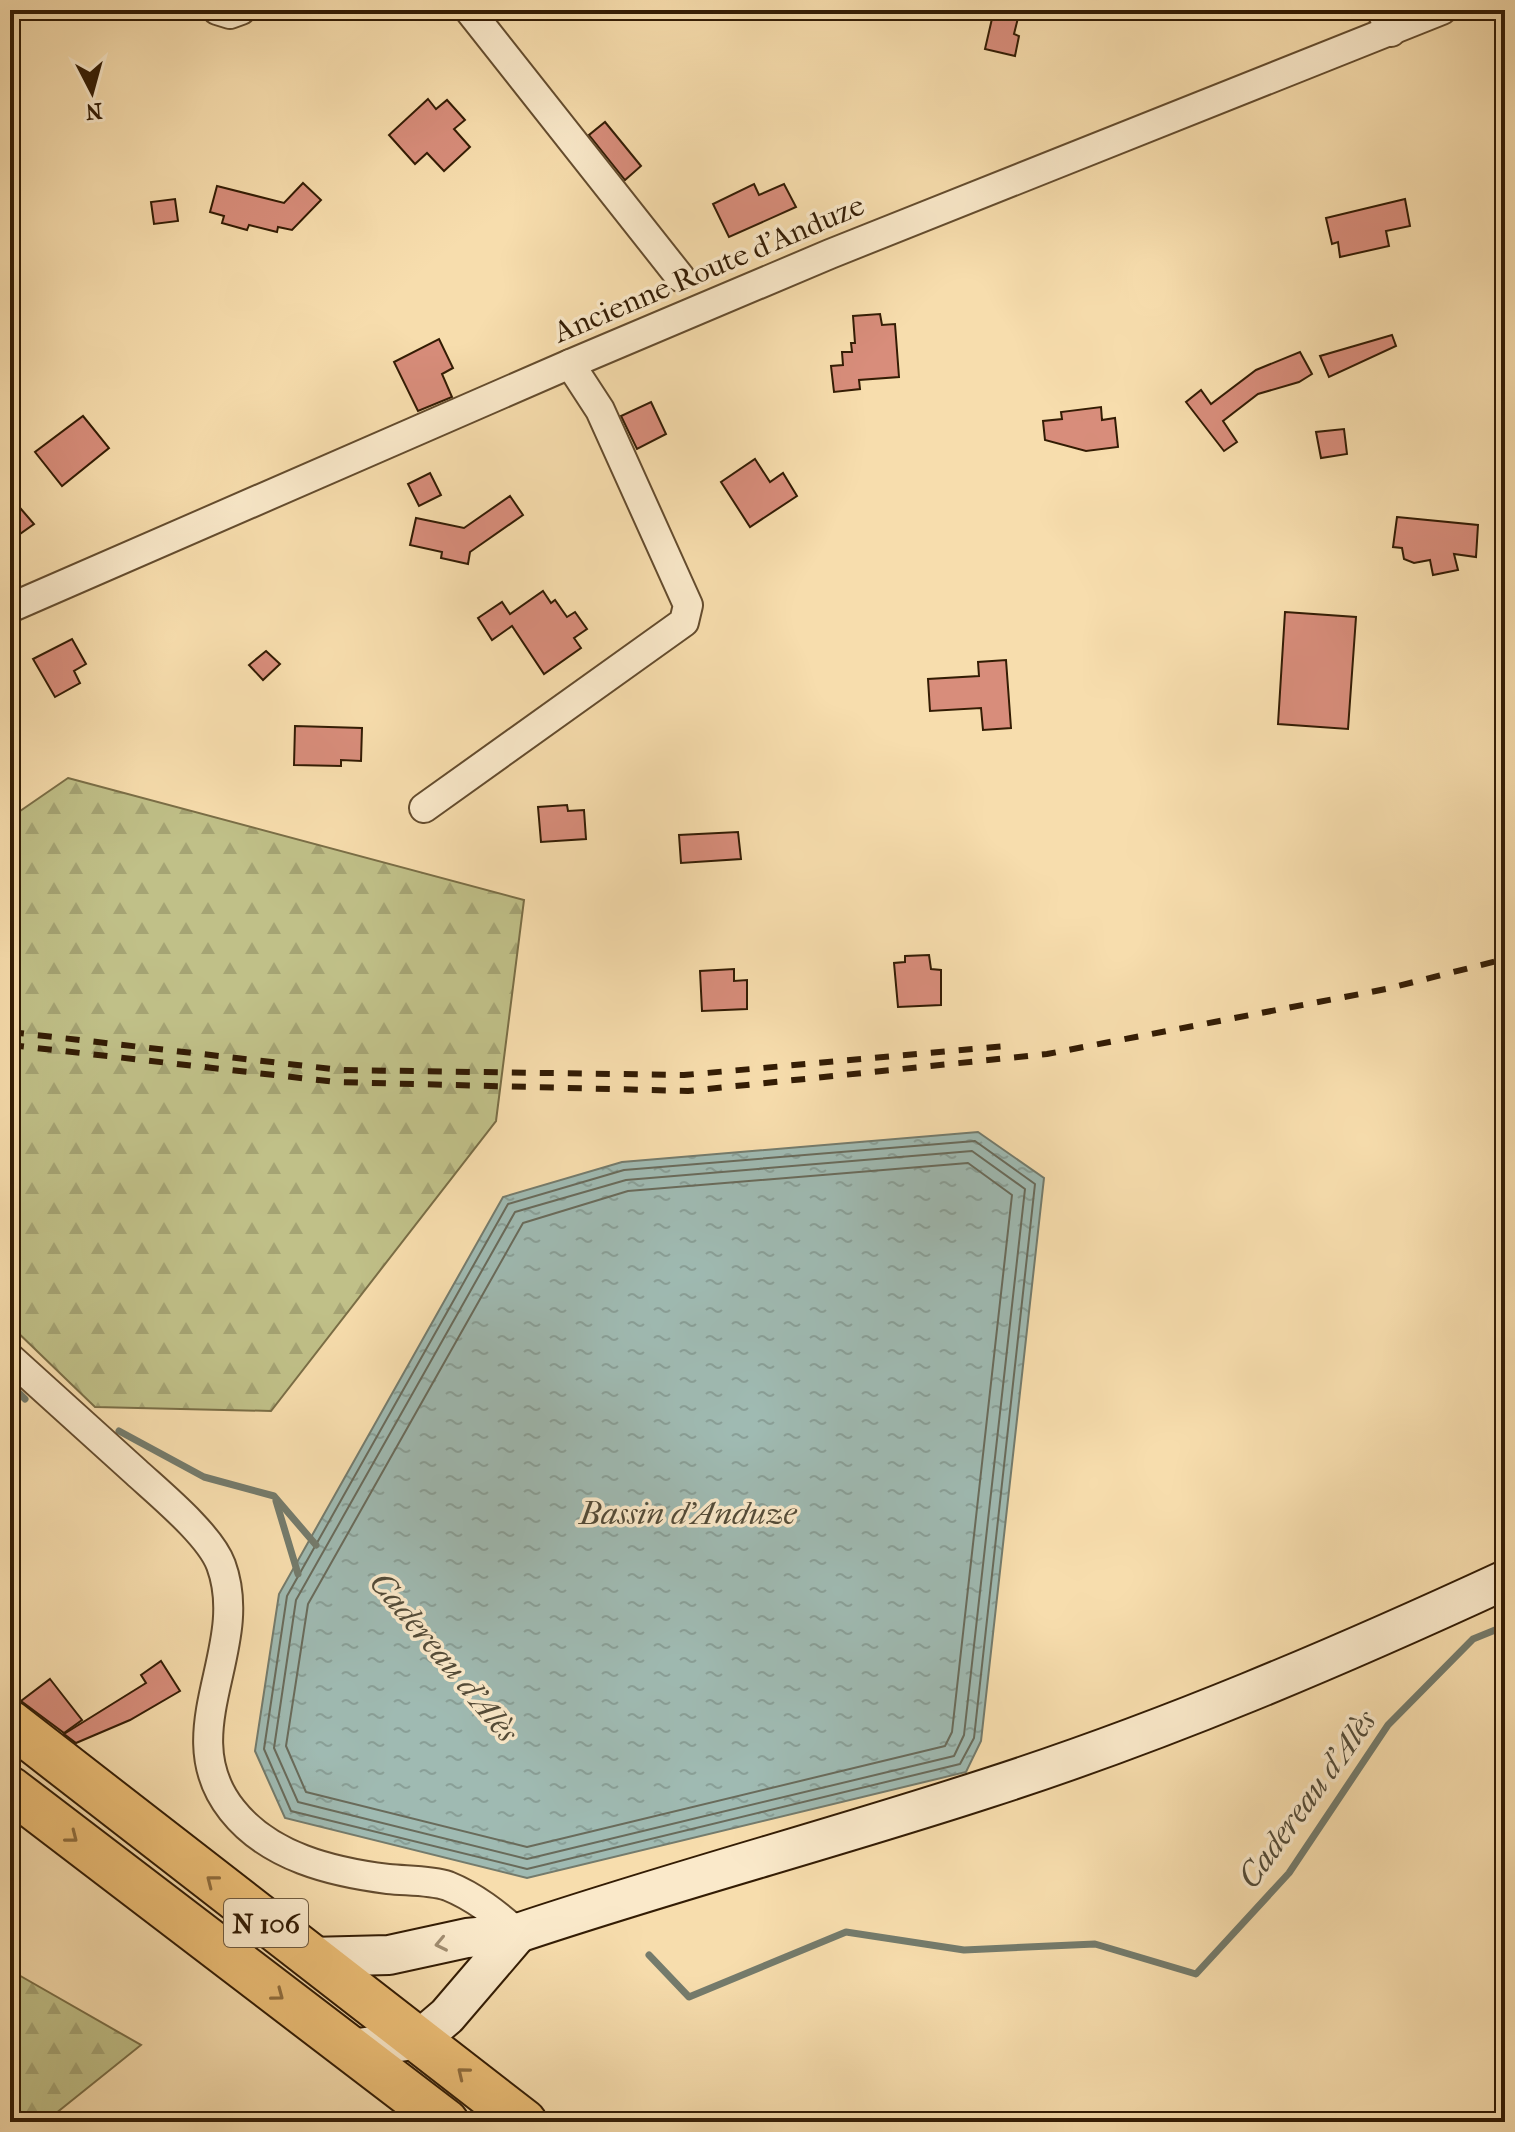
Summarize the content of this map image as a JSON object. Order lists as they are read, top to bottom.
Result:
{
  "streets": {
    "main road": ["N 106"],
    "street": ["Ancienne Route d'Anduze"]
  },
  "water": ["Bassin d'Anduze", "Cadereau d'Alès"],
  "north": "bottom"
}
